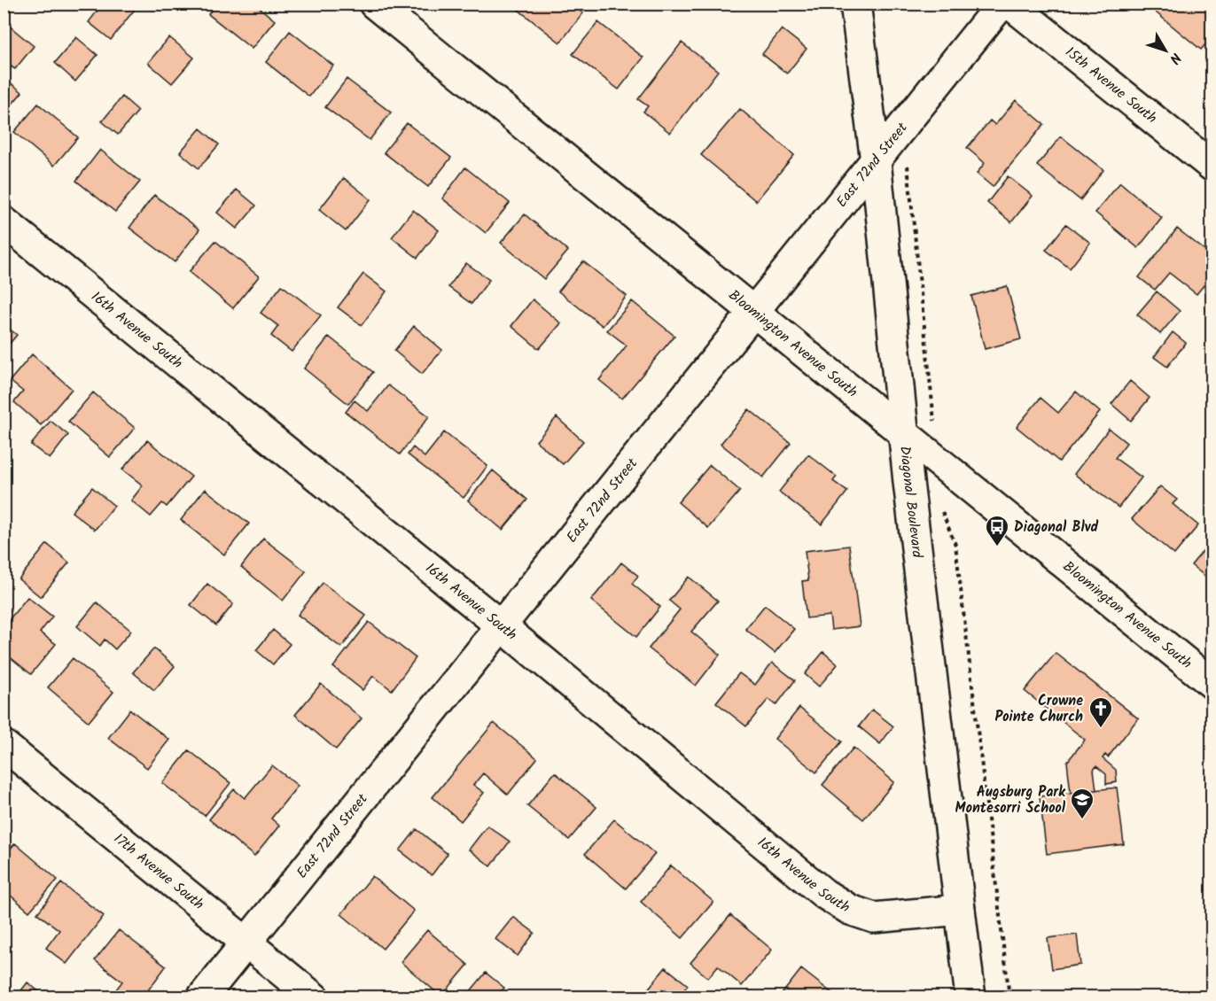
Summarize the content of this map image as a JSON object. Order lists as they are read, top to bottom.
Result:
{
  "streets": {
    "street": [
      "15th Avenue South",
      "East 72nd Street",
      "16th Avenue South",
      "Bloomington Avenue South",
      "Diagonal Boulevard",
      "17th Avenue South"
    ]
  },
  "crossings": [
    ["East 72nd Street", "16th Avenue South"],
    ["East 72nd Street", "Bloomington Avenue South"],
    ["East 72nd Street", "Diagonal Boulevard"],
    ["East 72nd Street", "17th Avenue South"],
    ["16th Avenue South", "Diagonal Boulevard"],
    ["Bloomington Avenue South", "Diagonal Boulevard"]
  ],
  "places": {
    "bus stop": ["Diagonal Blvd"],
    "church": ["Crowne Pointe Church"],
    "school or university": ["Augsburg Park Montesorri School"]
  },
  "north": "bottom right"
}
